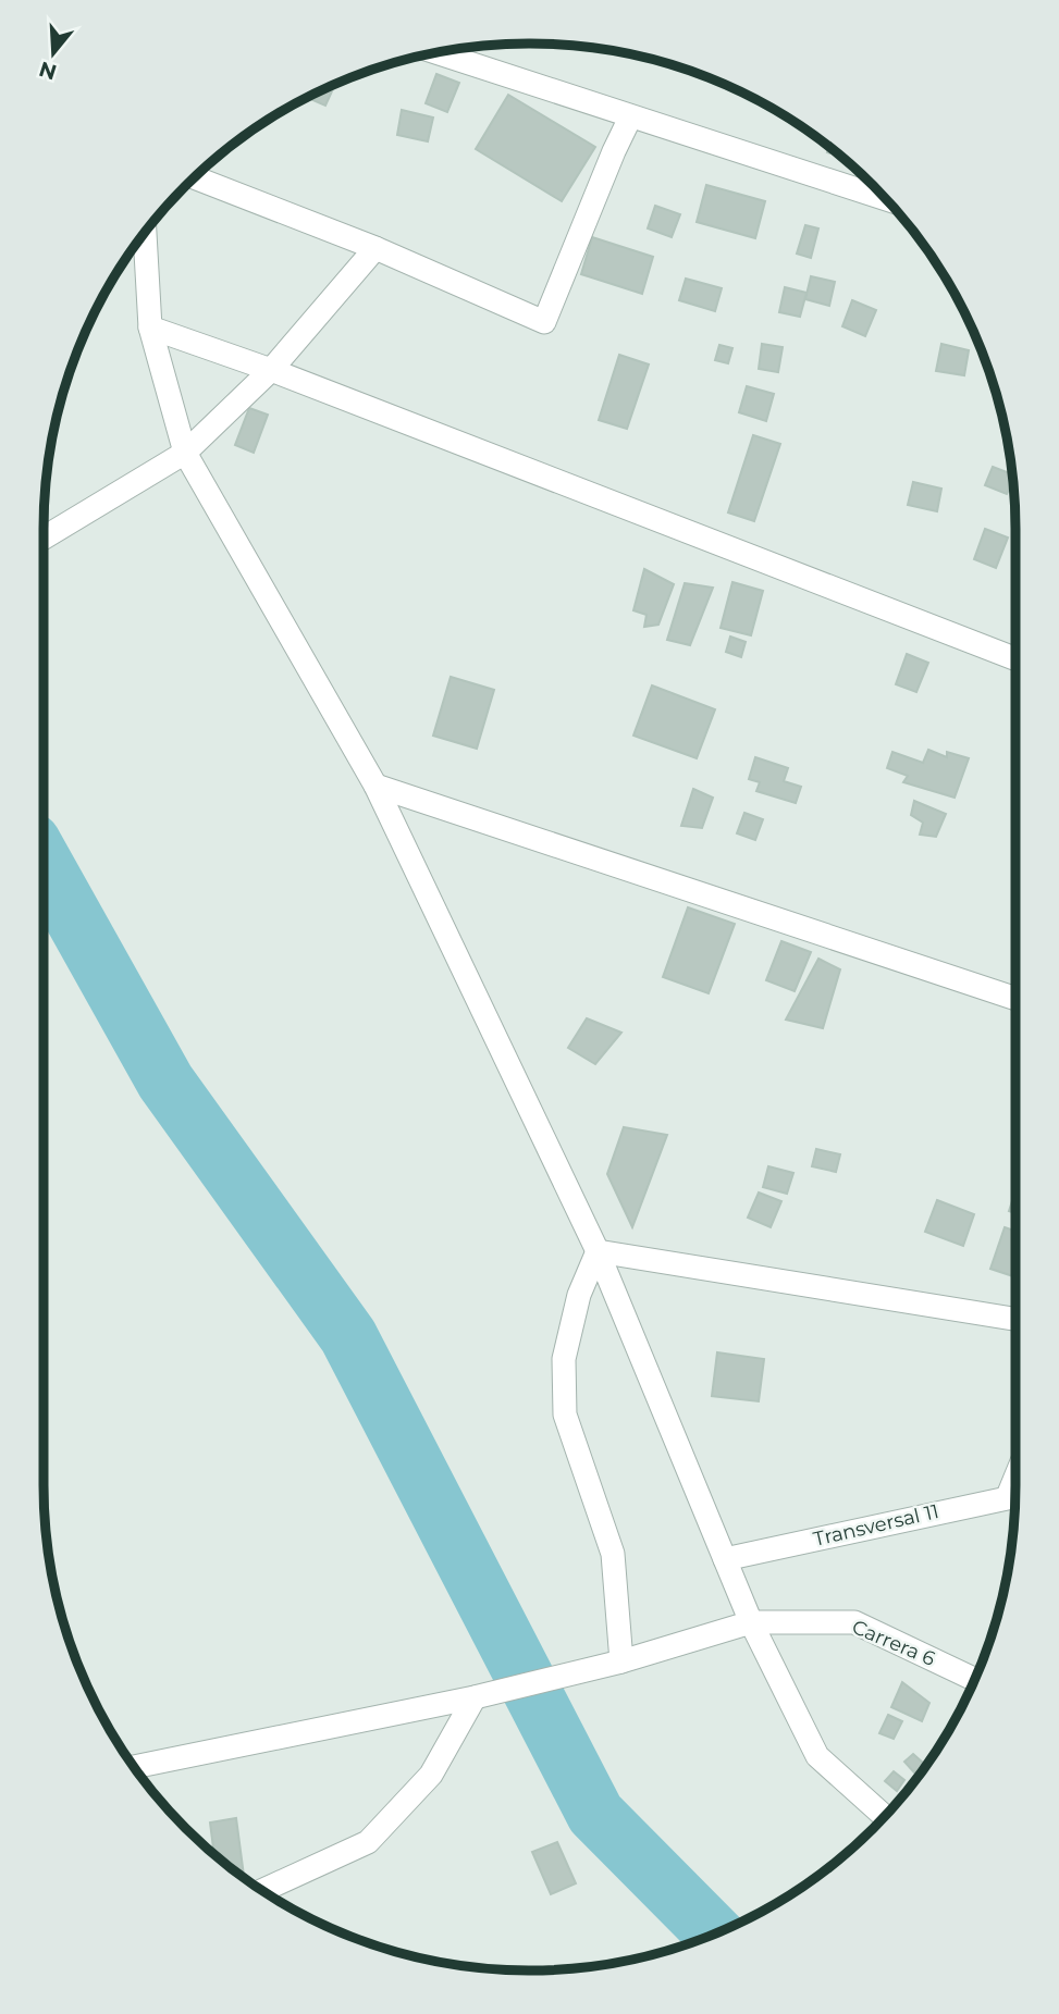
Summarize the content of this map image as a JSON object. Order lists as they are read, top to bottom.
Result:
{
  "streets": {
    "street": ["Transversal 11", "Carrera 6"]
  },
  "north": "bottom"
}
